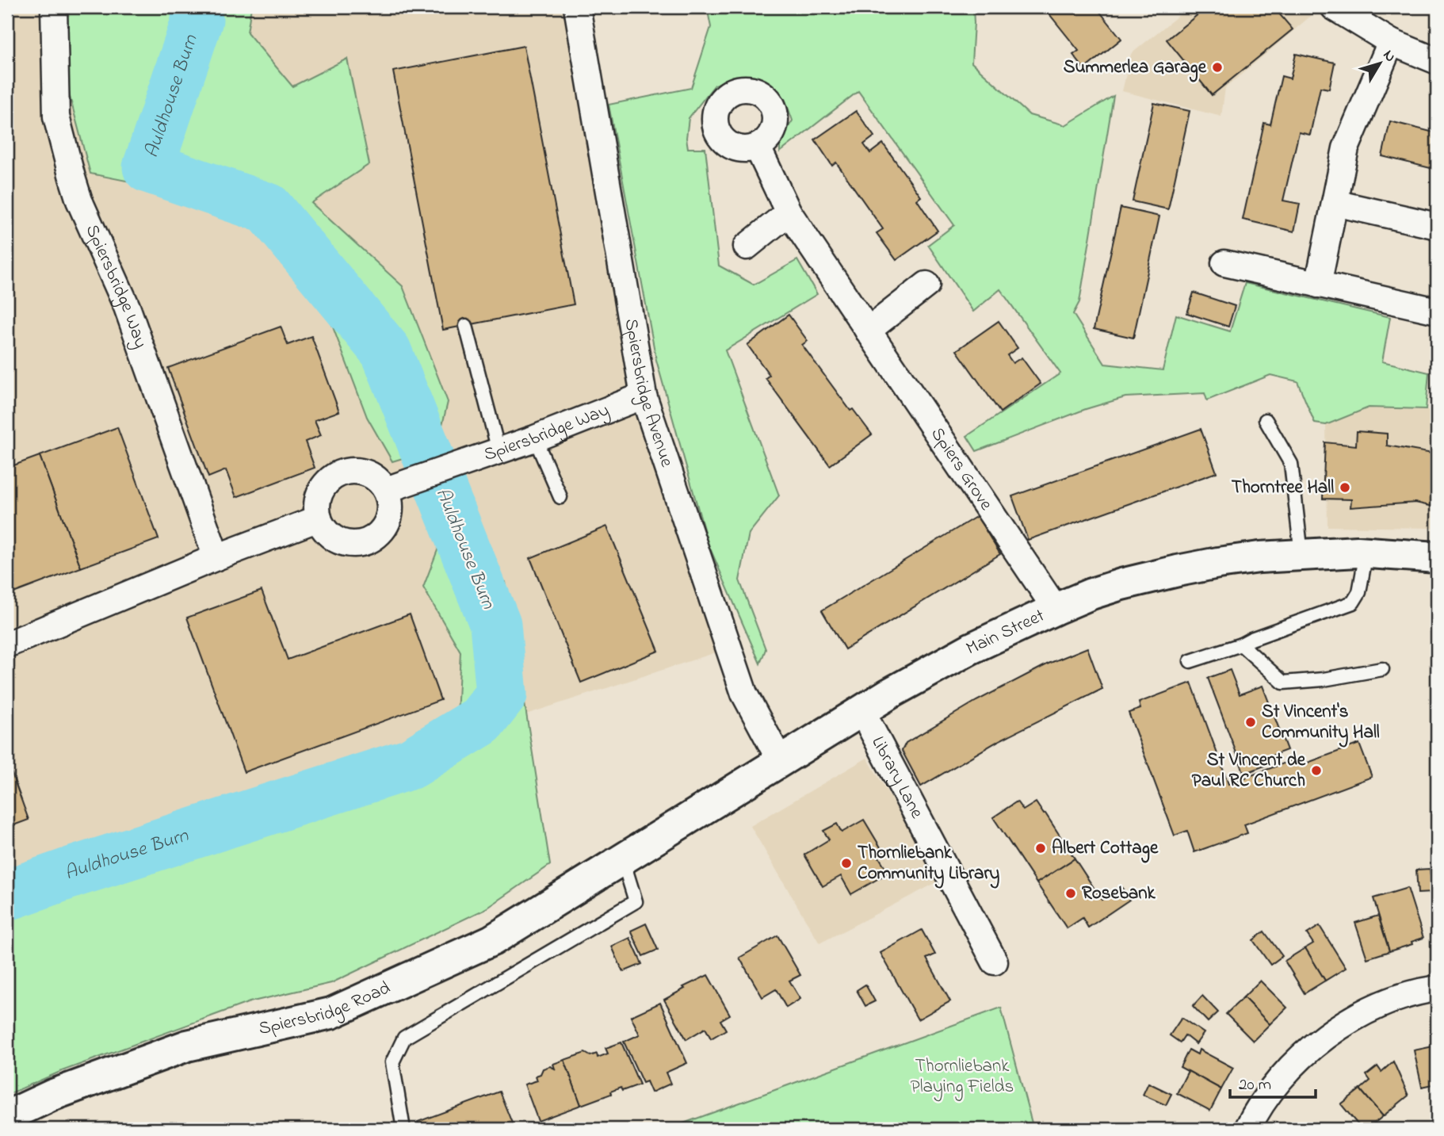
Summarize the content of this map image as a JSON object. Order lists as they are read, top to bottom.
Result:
{
  "streets": {
    "main road": ["Main Street", "Spiersbridge Road"],
    "street": [
      "Spiersbridge Way",
      "Spiersbridge Avenue",
      "Spiers Grove",
      "Library Lane"
    ]
  },
  "crossings": [
    ["Spiersbridge Way", "Spiersbridge Avenue"],
    ["Spiersbridge Avenue", "Main Street"],
    ["Spiers Grove", "Main Street"],
    ["Main Street", "Library Lane"],
    ["Main Street", "Spiersbridge Road"]
  ],
  "water": ["Auldhouse Burn"],
  "parks": ["Thornliebank Playing Fields"],
  "places": [
    "Summerlea Garage",
    "Thorntree Hall",
    "St Vincent's Community Hall",
    "St Vincent de Paul RC Church",
    "Albert Cottage",
    "Thornliebank Community Library",
    "Rosebank"
  ],
  "scale_bar": "20 m",
  "north": "top right"
}
